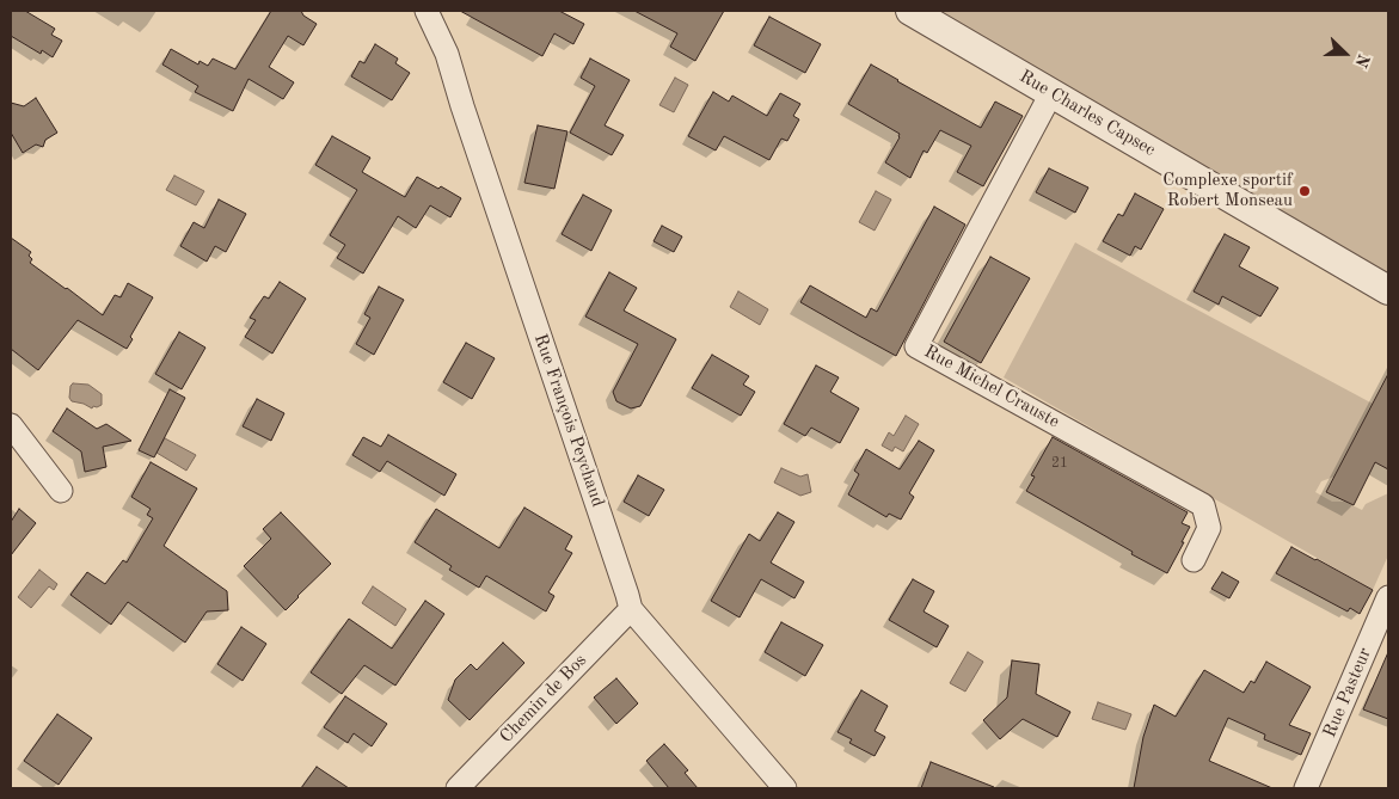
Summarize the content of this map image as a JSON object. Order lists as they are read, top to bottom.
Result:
{
  "streets": {
    "street": [
      "Rue Charles Capsec",
      "Rue Michel Crauste",
      "Rue François Peychaud",
      "Rue Pasteur",
      "Chemin de Bos"
    ]
  },
  "crossings": [
    ["Rue Charles Capsec", "Rue Michel Crauste"],
    ["Rue François Peychaud", "Chemin de Bos"]
  ],
  "places": ["Complexe sportif Robert Monseau"],
  "house_numbers": ["21"],
  "north": "right"
}
